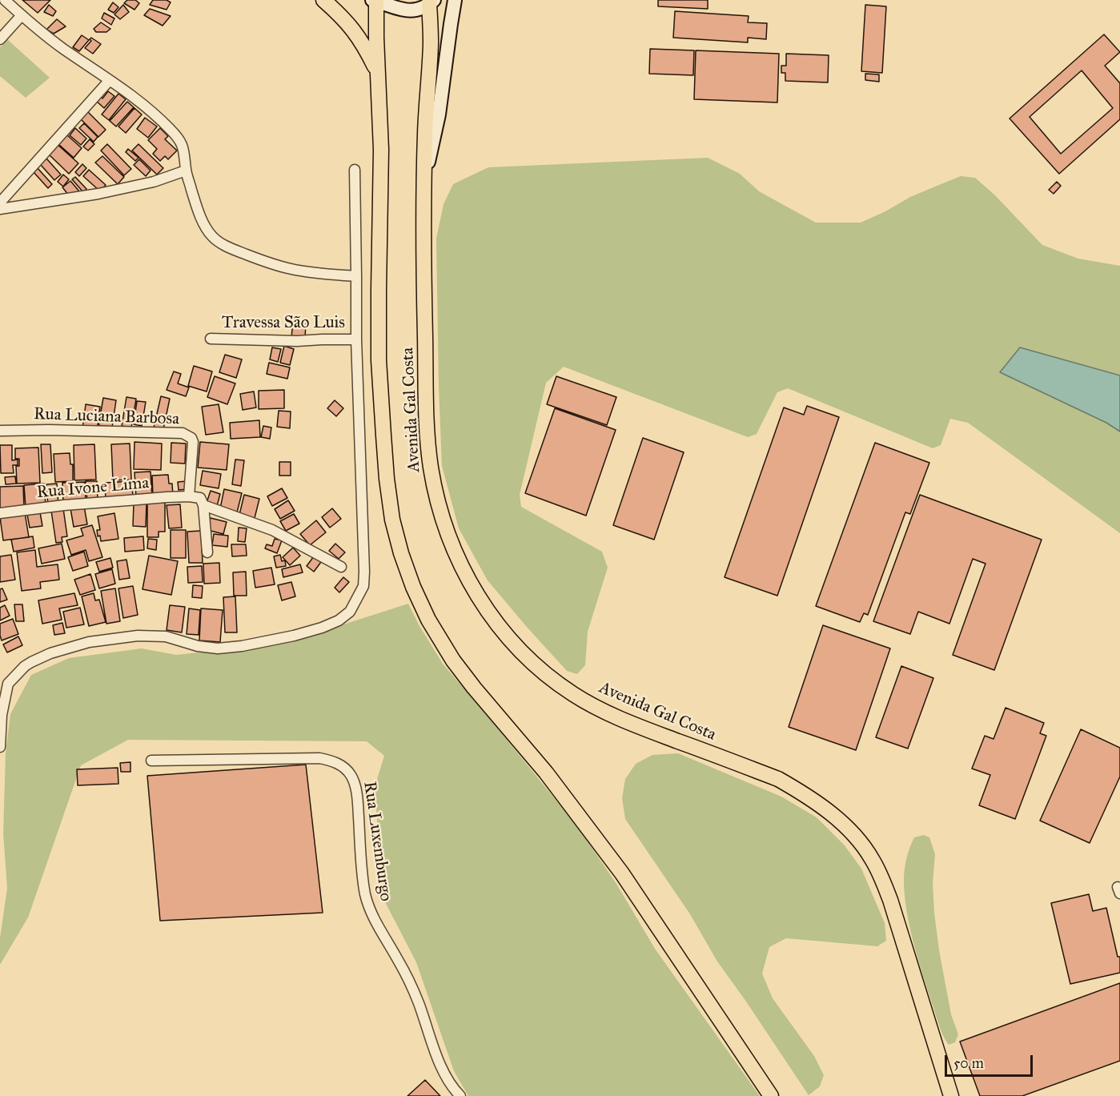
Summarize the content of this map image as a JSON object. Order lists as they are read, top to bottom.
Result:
{
  "streets": {
    "main road": ["Avenida Gal Costa"],
    "street": [
      "Travessa São Luis",
      "Rua Luciana Barbosa",
      "Rua Ivone Lima",
      "Rua Luxemburgo"
    ]
  },
  "crossings": [
    ["Rua Luciana Barbosa", "Rua Ivone Lima"]
  ],
  "scale_bar": "50 m"
}
